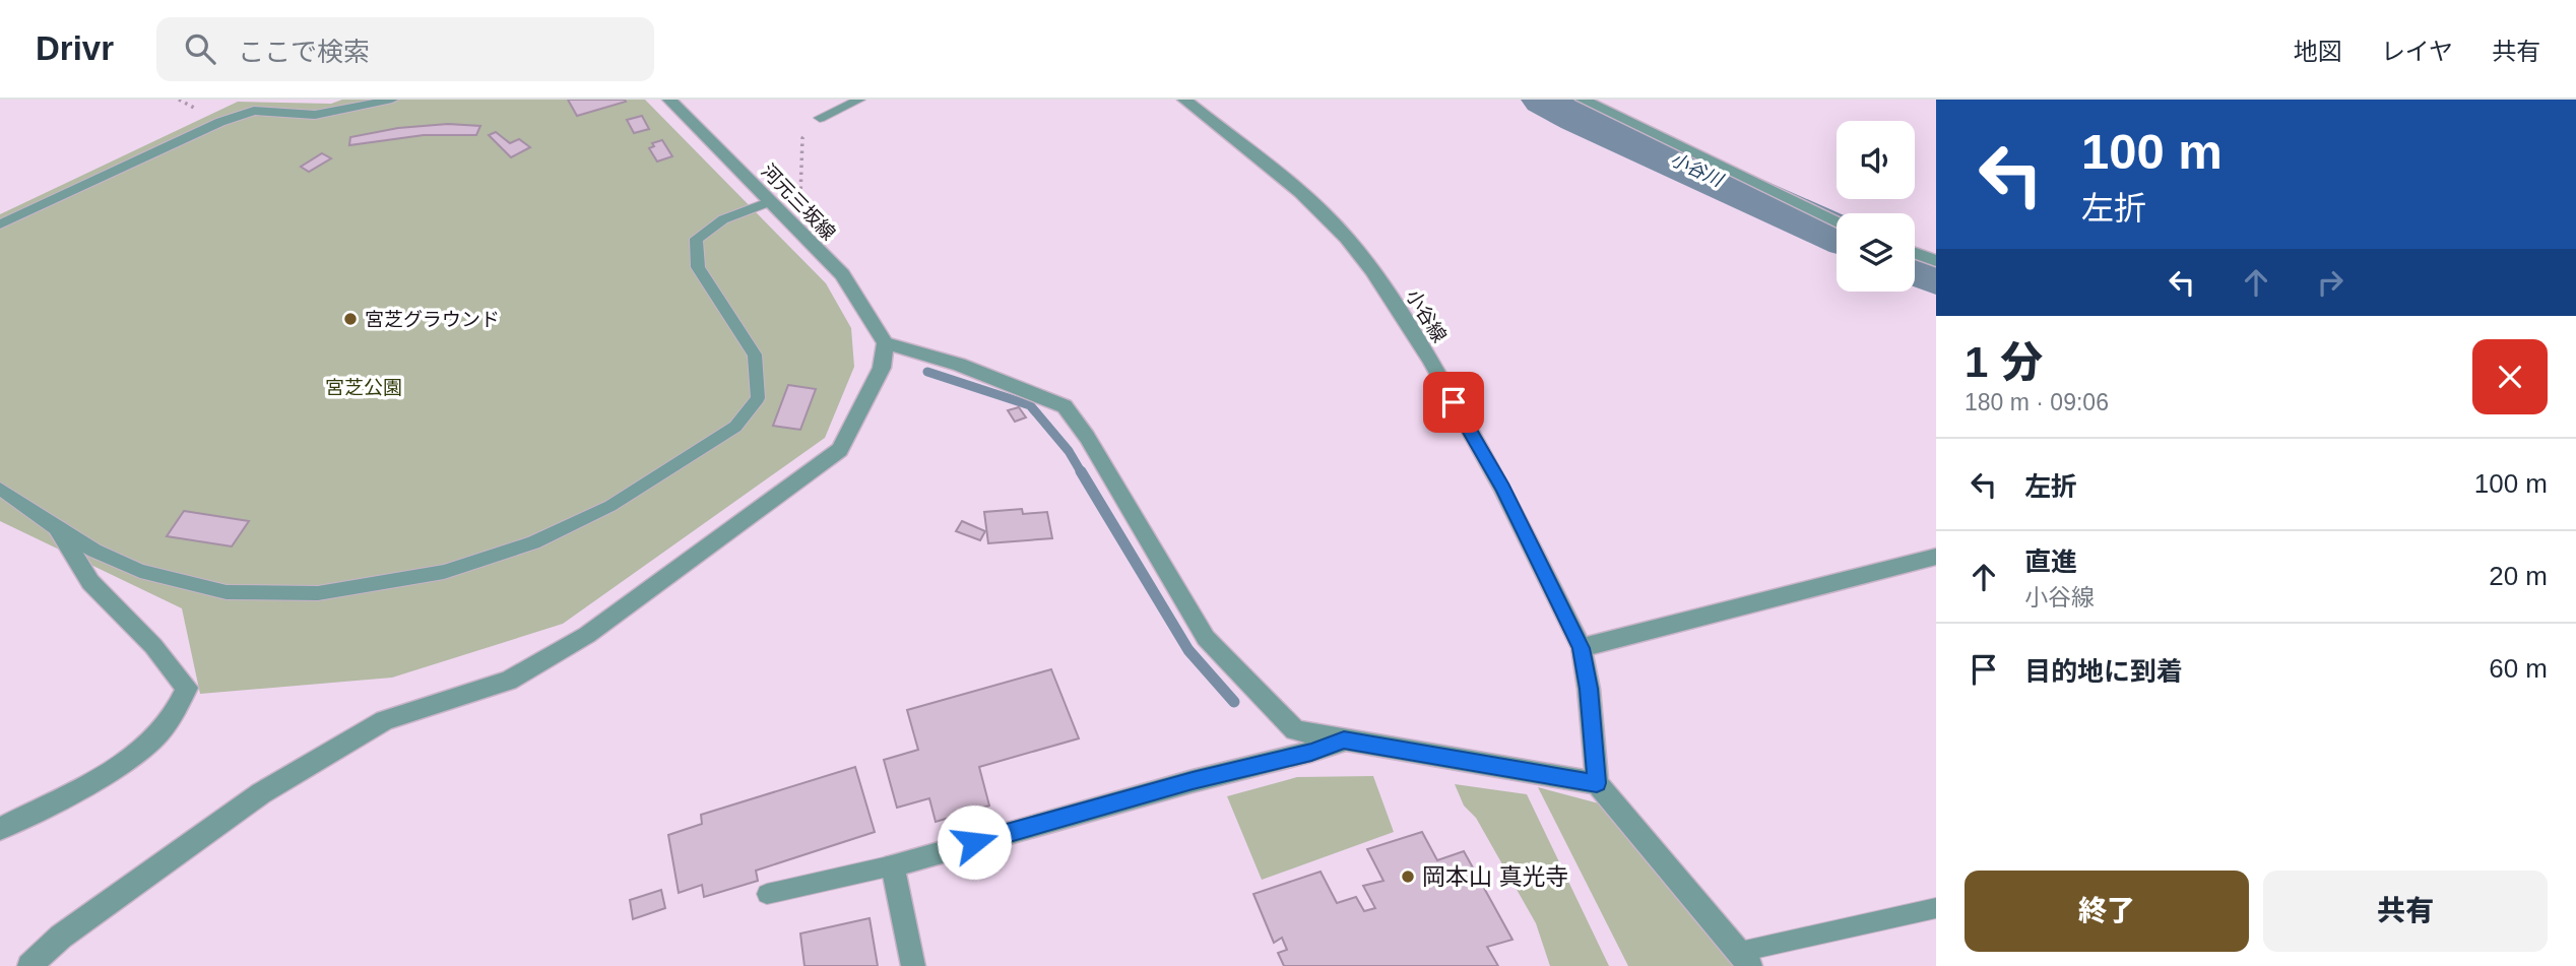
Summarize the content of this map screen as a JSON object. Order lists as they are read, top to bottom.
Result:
{
  "streets": {
    "street": ["河元三坂線", "小谷線"]
  },
  "water": ["小谷川"],
  "parks": ["宮芝公園"],
  "places": ["宮芝グラウンド", "岡本山 真光寺"],
  "page": {
    "header": "Drivr",
    "search": "ここで検索",
    "nav": ["地図", "レイヤ", "共有"],
    "turn": ["100 m", "左折"],
    "heading": ["1 分", "180 m · 09:06"],
    "list": [
      {
        "name": "左折",
        "value": "100 m"
      },
      {
        "name": "直進",
        "note": "小谷線",
        "value": "20 m"
      },
      {
        "name": "目的地に到着",
        "value": "60 m"
      }
    ],
    "buttons": ["終了", "共有"]
  }
}
